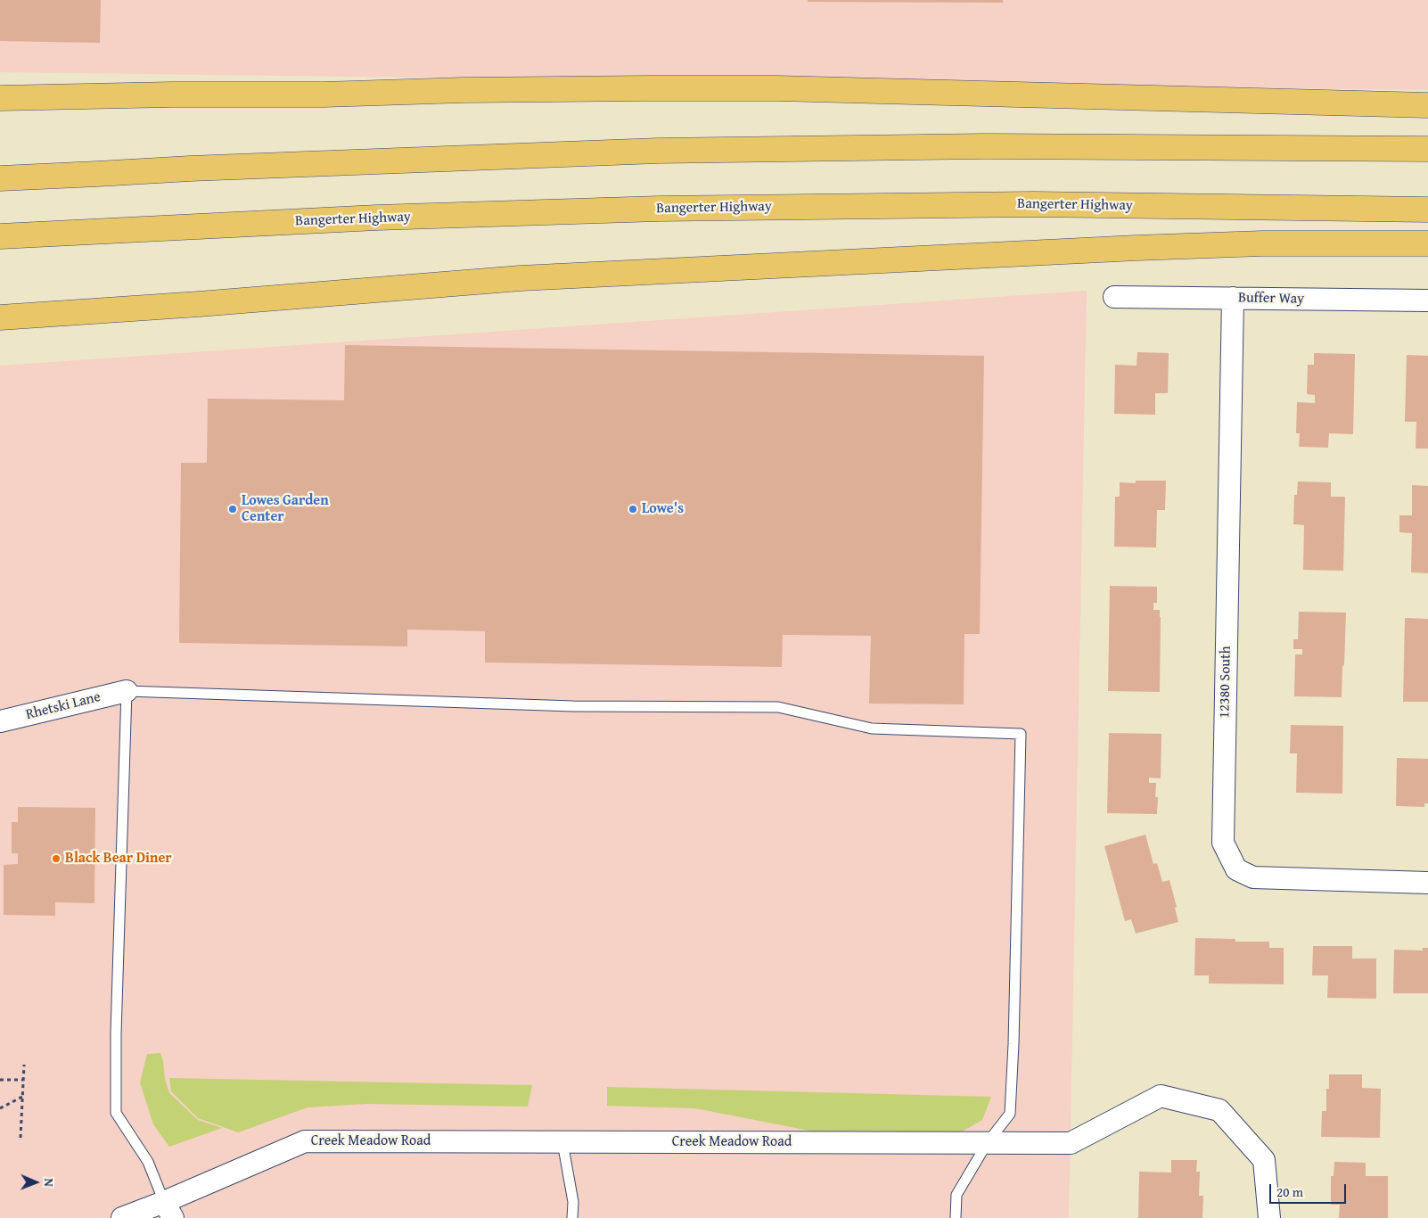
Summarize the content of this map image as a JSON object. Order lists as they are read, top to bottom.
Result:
{
  "streets": {
    "highway": ["Bangerter Highway"],
    "street": [
      "Buffer Way",
      "12380 South",
      "Rhetski Lane",
      "Creek Meadow Road"
    ]
  },
  "crossings": [
    ["Buffer Way", "12380 South"]
  ],
  "places": ["Lowes Garden Center", "Lowe's", "Black Bear Diner"],
  "scale_bar": "20 m",
  "north": "right"
}
